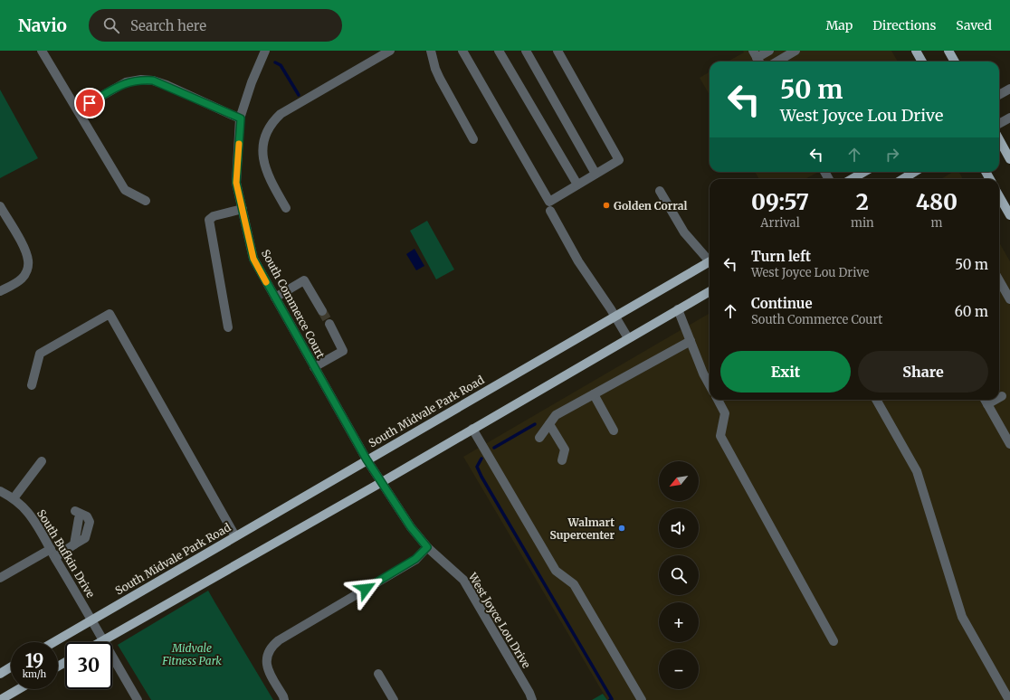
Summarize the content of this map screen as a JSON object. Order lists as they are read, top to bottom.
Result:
{
  "streets": {
    "main road": ["South Midvale Park Road"],
    "street": ["South Commerce Court", "South Bufkin Drive", "West Joyce Lou Drive"]
  },
  "crossings": [
    ["South Commerce Court", "South Midvale Park Road"],
    ["South Commerce Court", "West Joyce Lou Drive"],
    ["South Midvale Park Road", "South Bufkin Drive"]
  ],
  "parks": ["Midvale Fitness Park"],
  "places": ["Golden Corral", "Walmart Supercenter"],
  "north": "bottom left",
  "page": {
    "header": "Navio",
    "search": "Search here",
    "nav": ["Map", "Directions", "Saved"],
    "turn": ["50 m", "West Joyce Lou Drive"],
    "eta": [
      "09:57",
      "Arrival",
      "2",
      "min",
      "480",
      "m"
    ],
    "list": [
      {
        "name": "Turn left",
        "note": "West Joyce Lou Drive",
        "value": "50 m"
      },
      {
        "name": "Continue",
        "note": "South Commerce Court",
        "value": "60 m"
      }
    ],
    "buttons": ["Exit", "Share"],
    "map_buttons": ["+", "−"],
    "speed": "19 km/h",
    "limit": "30"
  }
}
